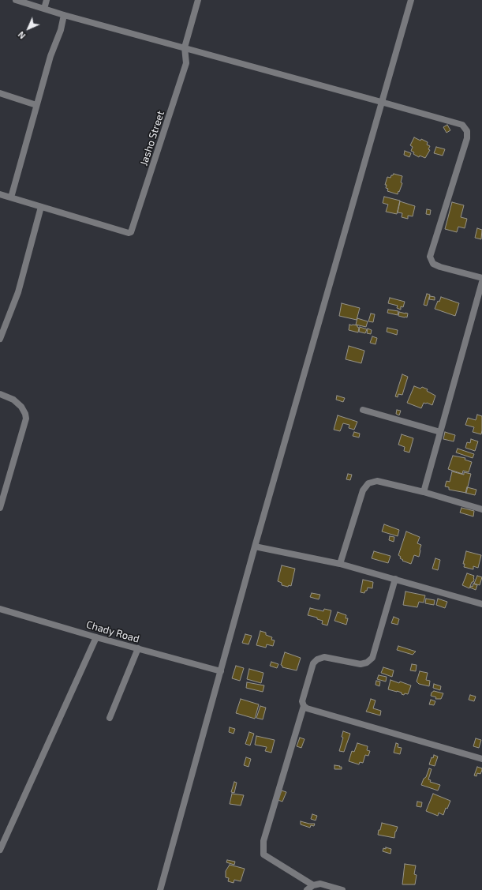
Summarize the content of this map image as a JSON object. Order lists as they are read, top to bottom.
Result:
{
  "streets": {
    "street": ["Jasho Street", "Chady Road"]
  },
  "north": "bottom left"
}
